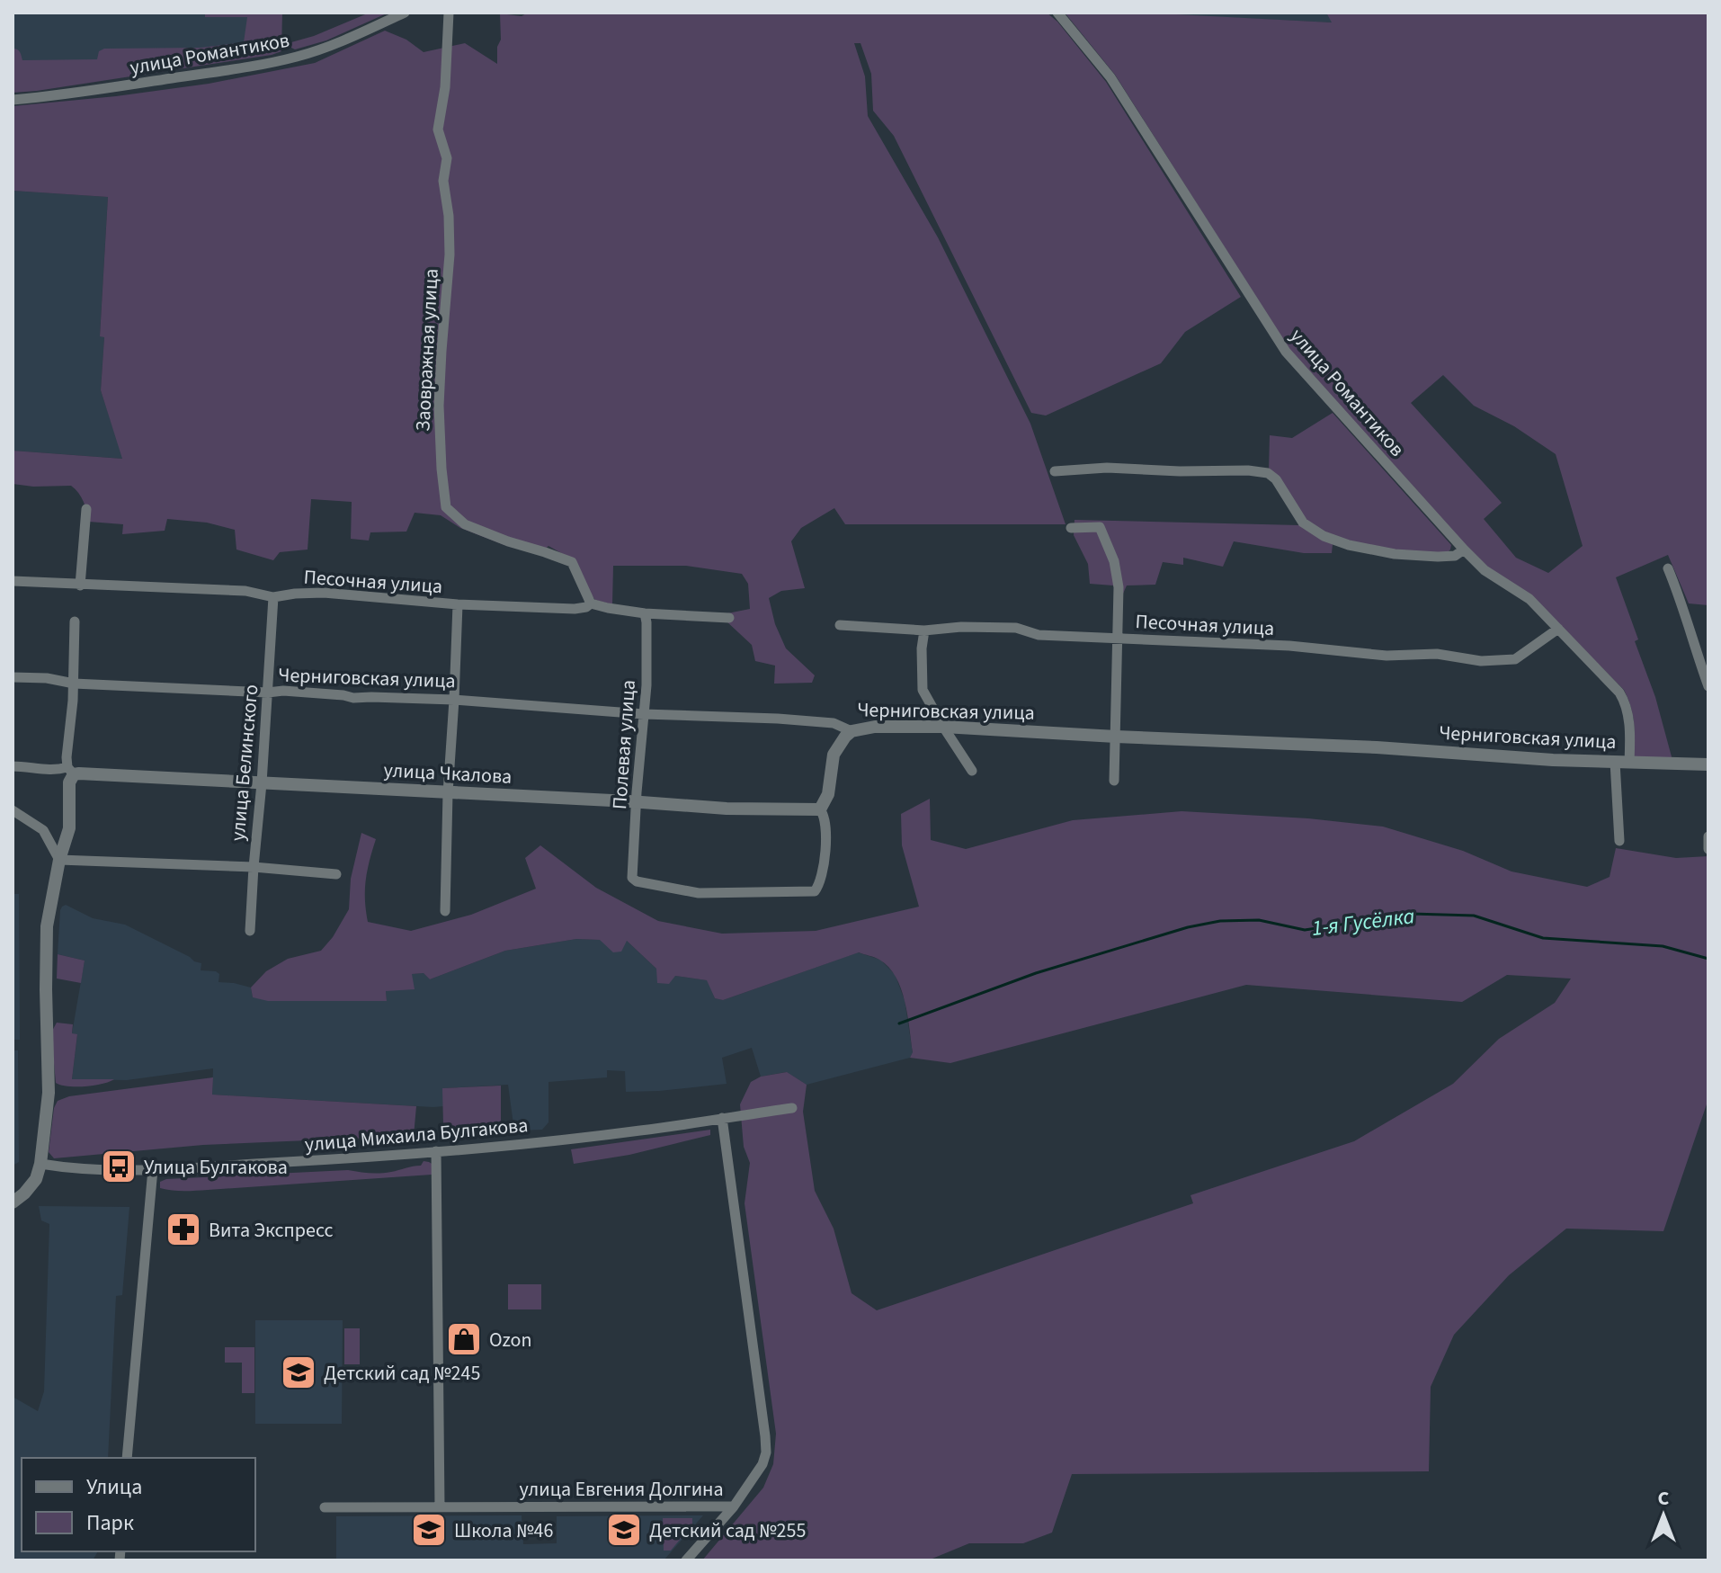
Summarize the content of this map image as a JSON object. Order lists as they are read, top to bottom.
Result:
{
  "streets": {
    "street": [
      "улица Романтиков",
      "Заовражная улица",
      "Песочная улица",
      "Черниговская улица",
      "Полевая улица",
      "улица Белинского",
      "улица Чкалова",
      "улица Михаила Булгакова",
      "улица Евгения Долгина"
    ]
  },
  "crossings": [
    ["улица Романтиков", "Песочная улица"],
    ["улица Романтиков", "Черниговская улица"],
    ["Заовражная улица", "Песочная улица"],
    ["Песочная улица", "Полевая улица"],
    ["Песочная улица", "улица Белинского"],
    ["Черниговская улица", "Полевая улица"],
    ["Черниговская улица", "улица Белинского"],
    ["Полевая улица", "улица Чкалова"],
    ["улица Белинского", "улица Чкалова"],
    ["улица Михаила Булгакова", "улица Евгения Долгина"]
  ],
  "water": ["1-я Гусёлка"],
  "places": {
    "bus stop": ["Улица Булгакова"],
    "pharmacy": ["Вита Экспресс"],
    "shop": ["Ozon"],
    "school or university": ["Детский сад №245", "Школа №46", "Детский сад №255"]
  },
  "legend": ["Улица", "Парк"],
  "north": "top"
}
